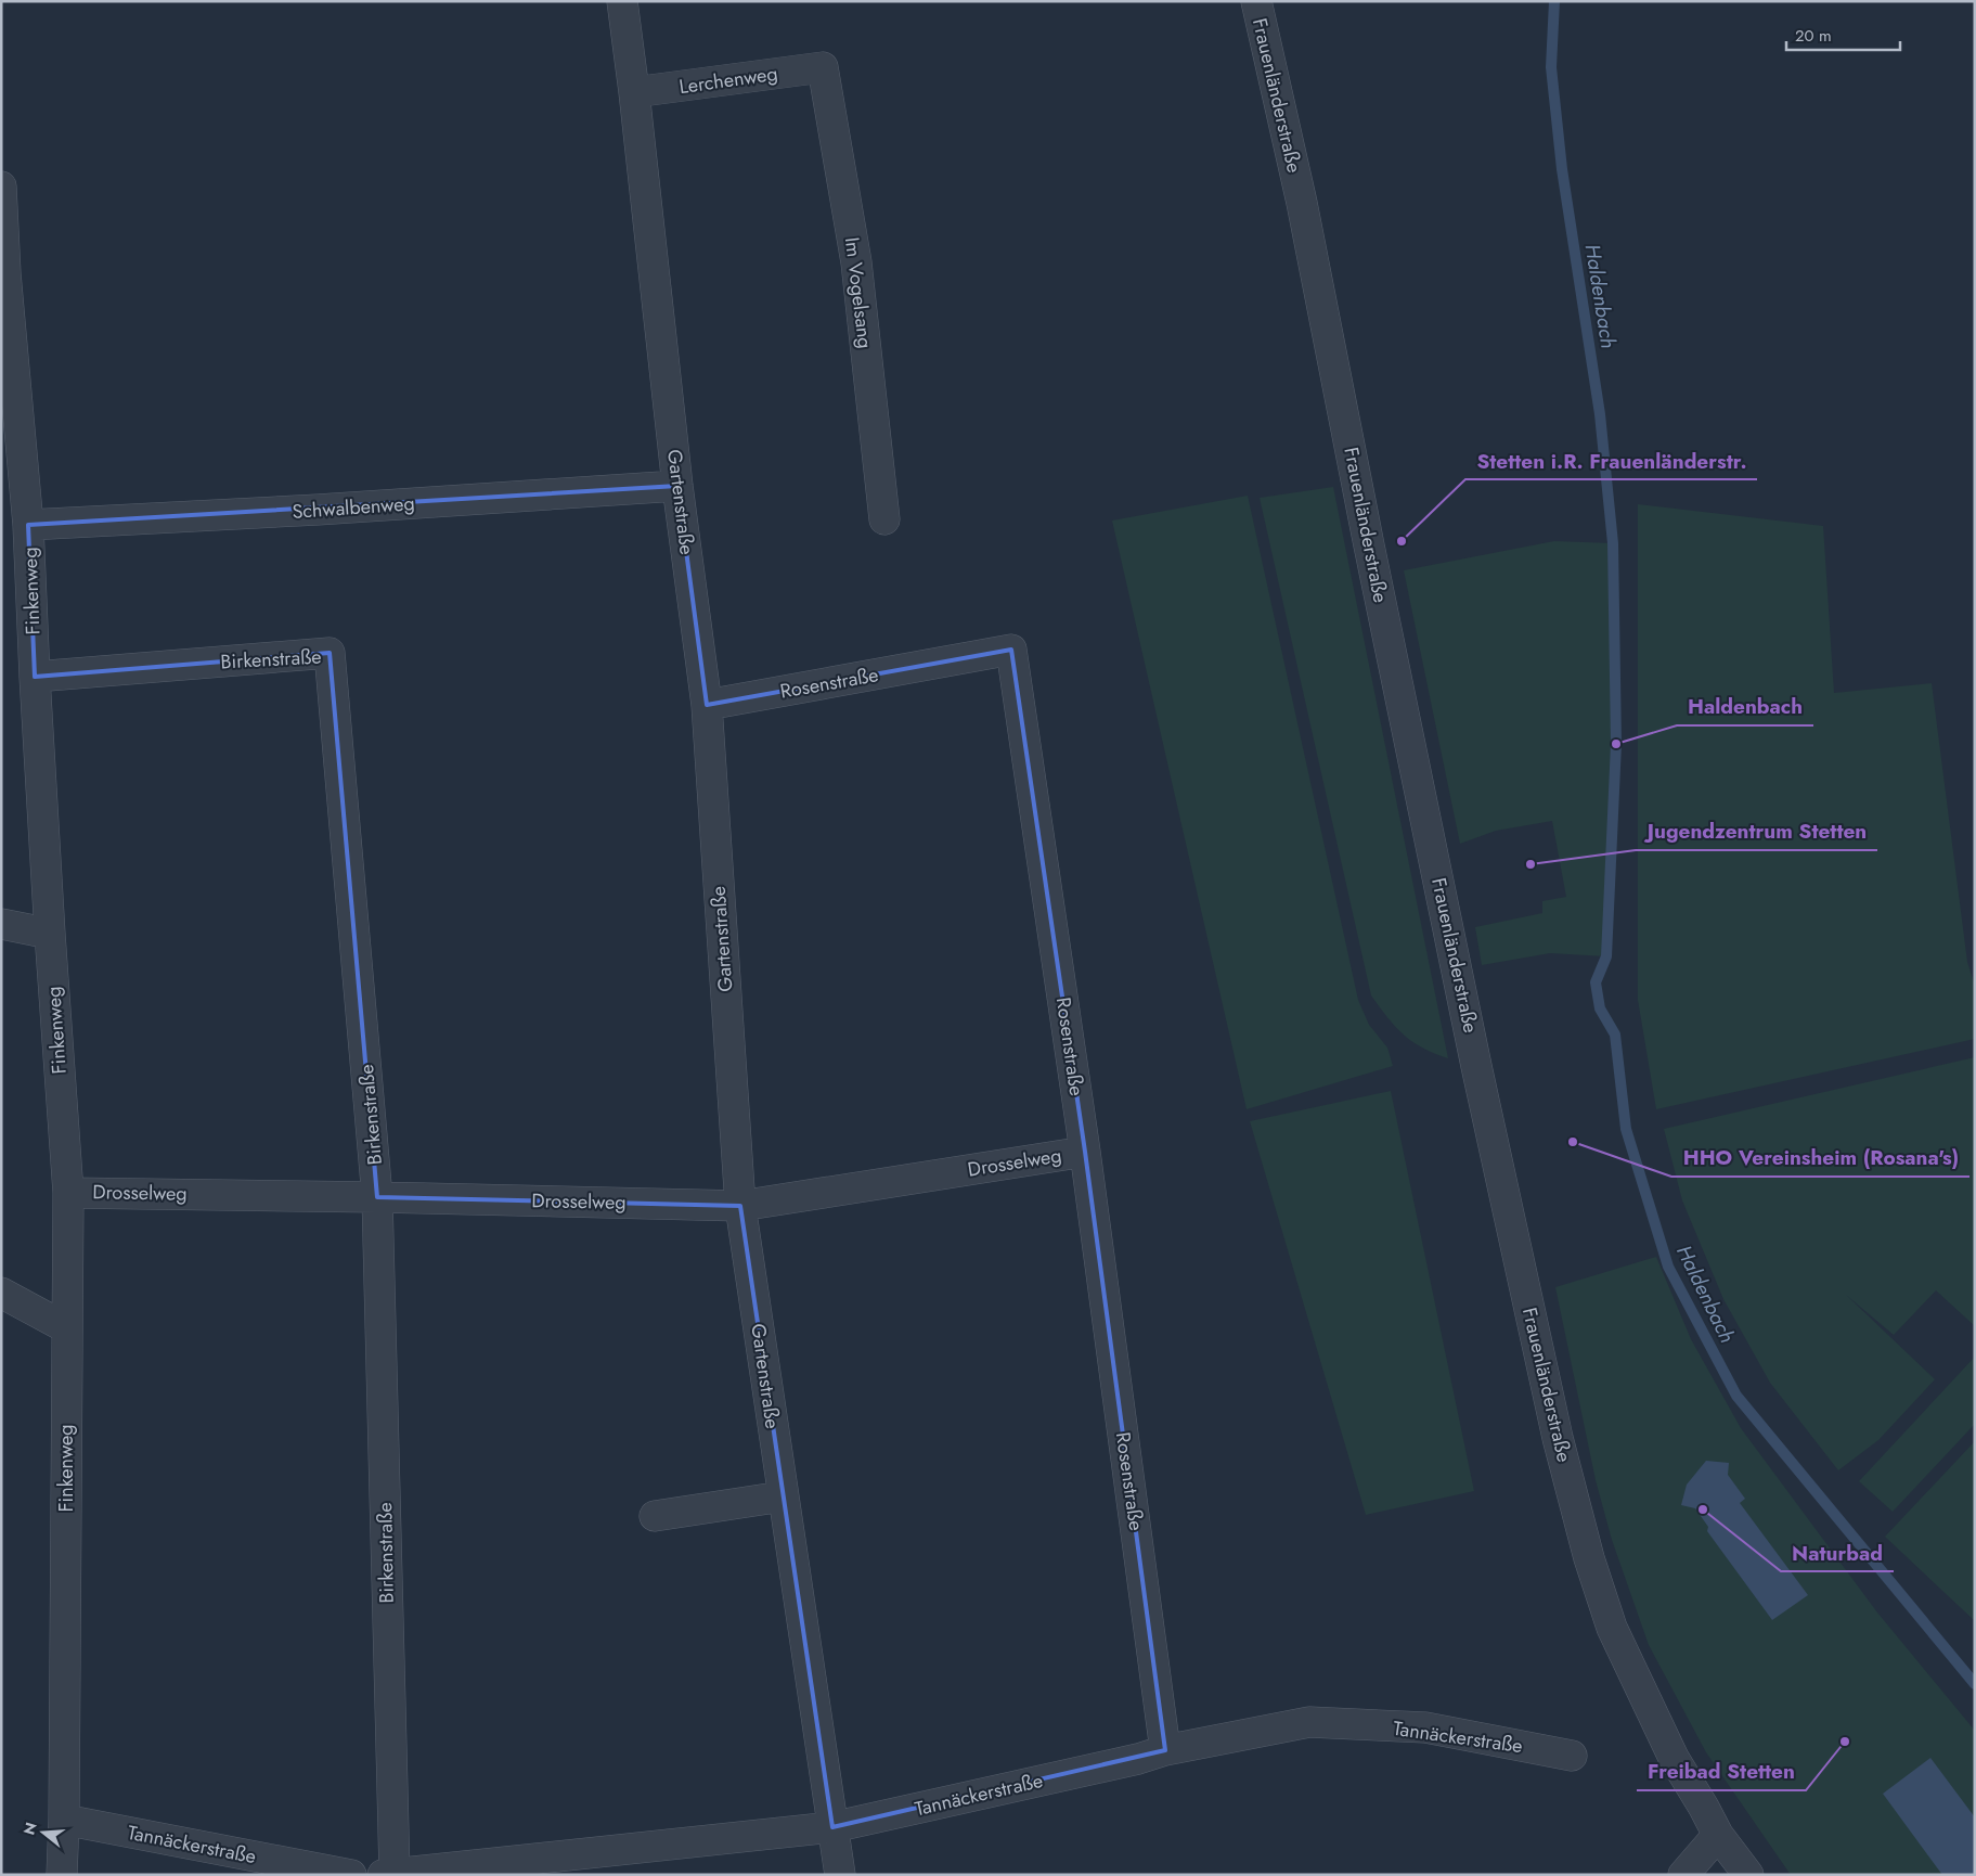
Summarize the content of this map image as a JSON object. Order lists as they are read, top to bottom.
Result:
{
  "streets": {
    "street": [
      "Lerchenweg",
      "Frauenländerstraße",
      "Im Vogelsang",
      "Gartenstraße",
      "Schwalbenweg",
      "Finkenweg",
      "Birkenstraße",
      "Rosenstraße",
      "Drosselweg",
      "Tannäckerstraße"
    ]
  },
  "crossings": [
    ["Lerchenweg", "Im Vogelsang"],
    ["Lerchenweg", "Gartenstraße"],
    ["Gartenstraße", "Schwalbenweg"],
    ["Gartenstraße", "Rosenstraße"],
    ["Gartenstraße", "Drosselweg"],
    ["Gartenstraße", "Tannäckerstraße"],
    ["Schwalbenweg", "Finkenweg"],
    ["Finkenweg", "Birkenstraße"],
    ["Finkenweg", "Drosselweg"],
    ["Finkenweg", "Tannäckerstraße"],
    ["Birkenstraße", "Drosselweg"],
    ["Birkenstraße", "Tannäckerstraße"],
    ["Rosenstraße", "Drosselweg"],
    ["Rosenstraße", "Tannäckerstraße"]
  ],
  "water": ["Haldenbach"],
  "places": [
    "Stetten i.R. Frauenländerstr.",
    "Haldenbach",
    "Jugendzentrum Stetten",
    "HHO Vereinsheim (Rosana's)",
    "Naturbad",
    "Freibad Stetten"
  ],
  "scale_bar": "20 m",
  "north": "left"
}
